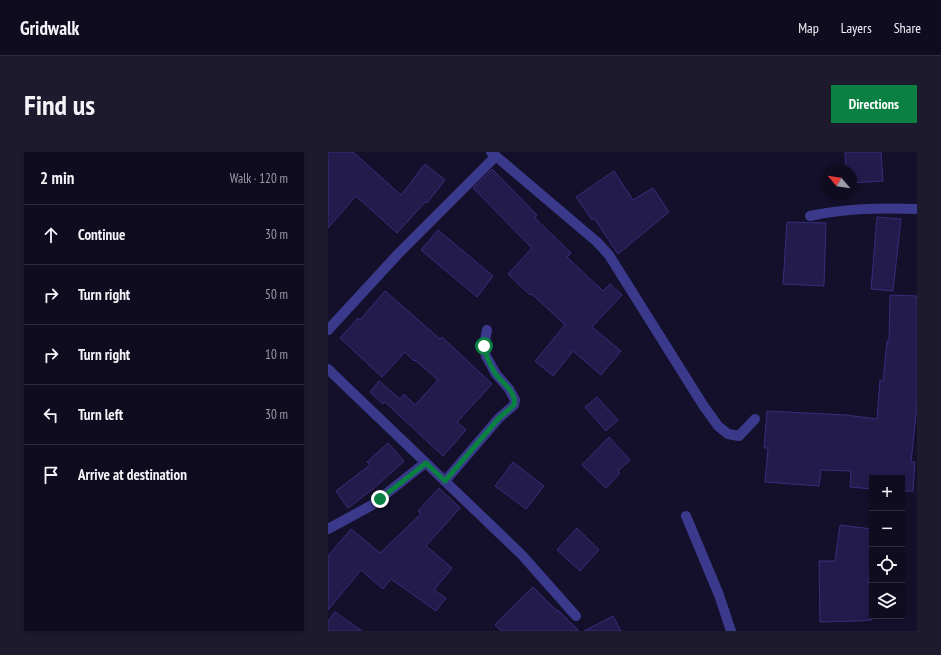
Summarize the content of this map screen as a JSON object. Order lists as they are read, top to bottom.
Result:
{
  "north": "top left",
  "page": {
    "header": "Gridwalk",
    "nav": ["Map", "Layers", "Share"],
    "buttons": "Directions",
    "title": "Find us",
    "heading": ["2 min", "Walk · 120 m"],
    "list": [
      ["Continue", "30 m"],
      ["Turn right", "50 m"],
      ["Turn right", "10 m"],
      ["Turn left", "30 m"],
      "Arrive at destination"
    ],
    "map_buttons": ["+", "−"]
  }
}
